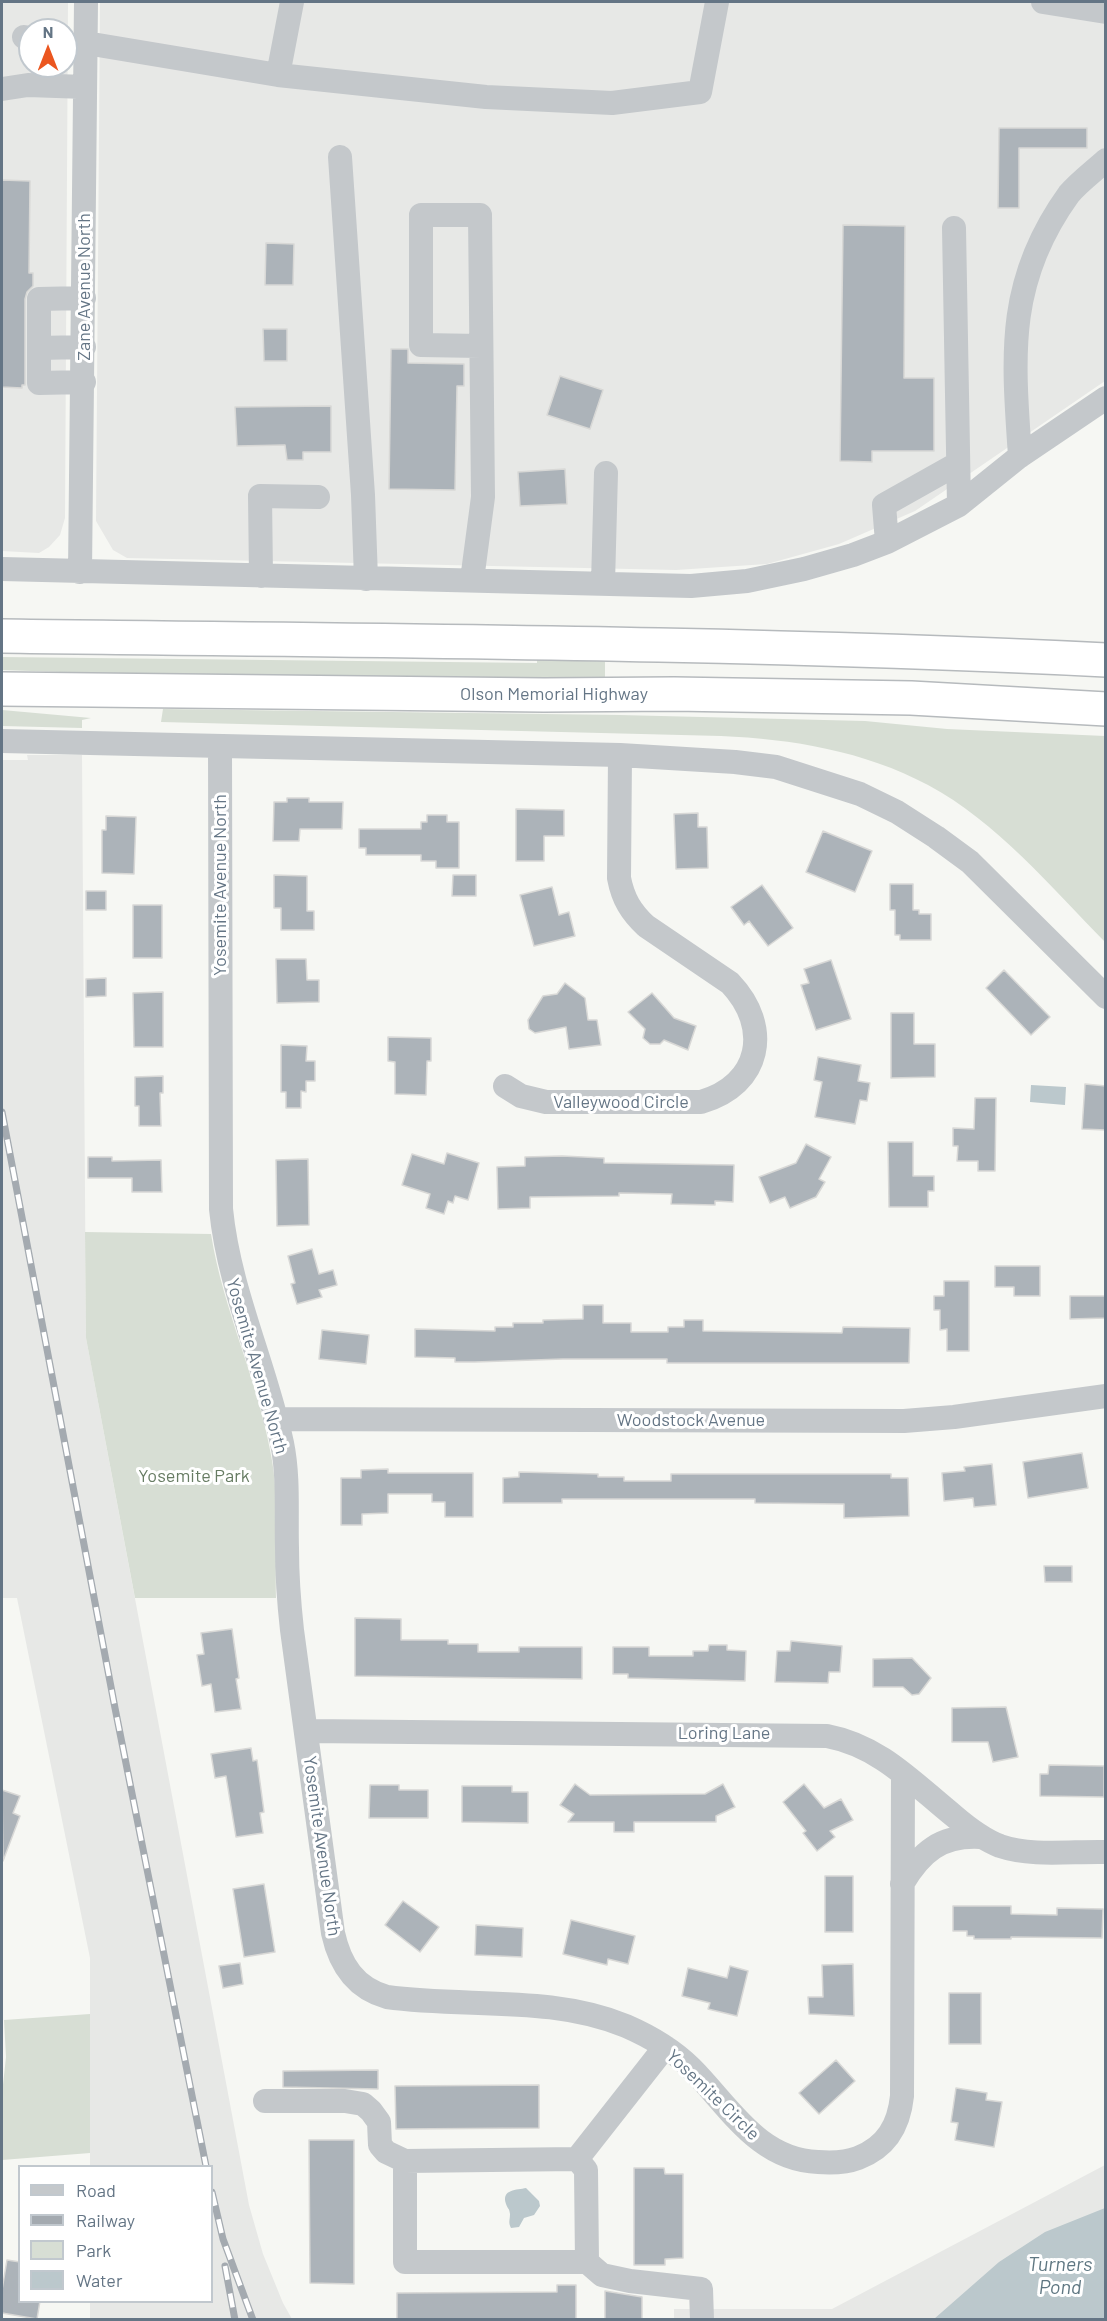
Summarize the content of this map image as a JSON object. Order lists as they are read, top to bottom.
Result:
{
  "streets": {
    "highway": ["Olson Memorial Highway"],
    "street": [
      "Zane Avenue North",
      "Yosemite Avenue North",
      "Valleywood Circle",
      "Woodstock Avenue",
      "Loring Lane",
      "Yosemite Circle"
    ]
  },
  "crossings": [
    ["Yosemite Avenue North", "Woodstock Avenue"],
    ["Yosemite Avenue North", "Loring Lane"],
    ["Yosemite Avenue North", "Yosemite Circle"],
    ["Loring Lane", "Yosemite Circle"]
  ],
  "water": ["Turners Pond"],
  "parks": ["Yosemite Park"],
  "legend": [
    "Road",
    "Railway",
    "Park",
    "Water"
  ],
  "north": "top"
}
